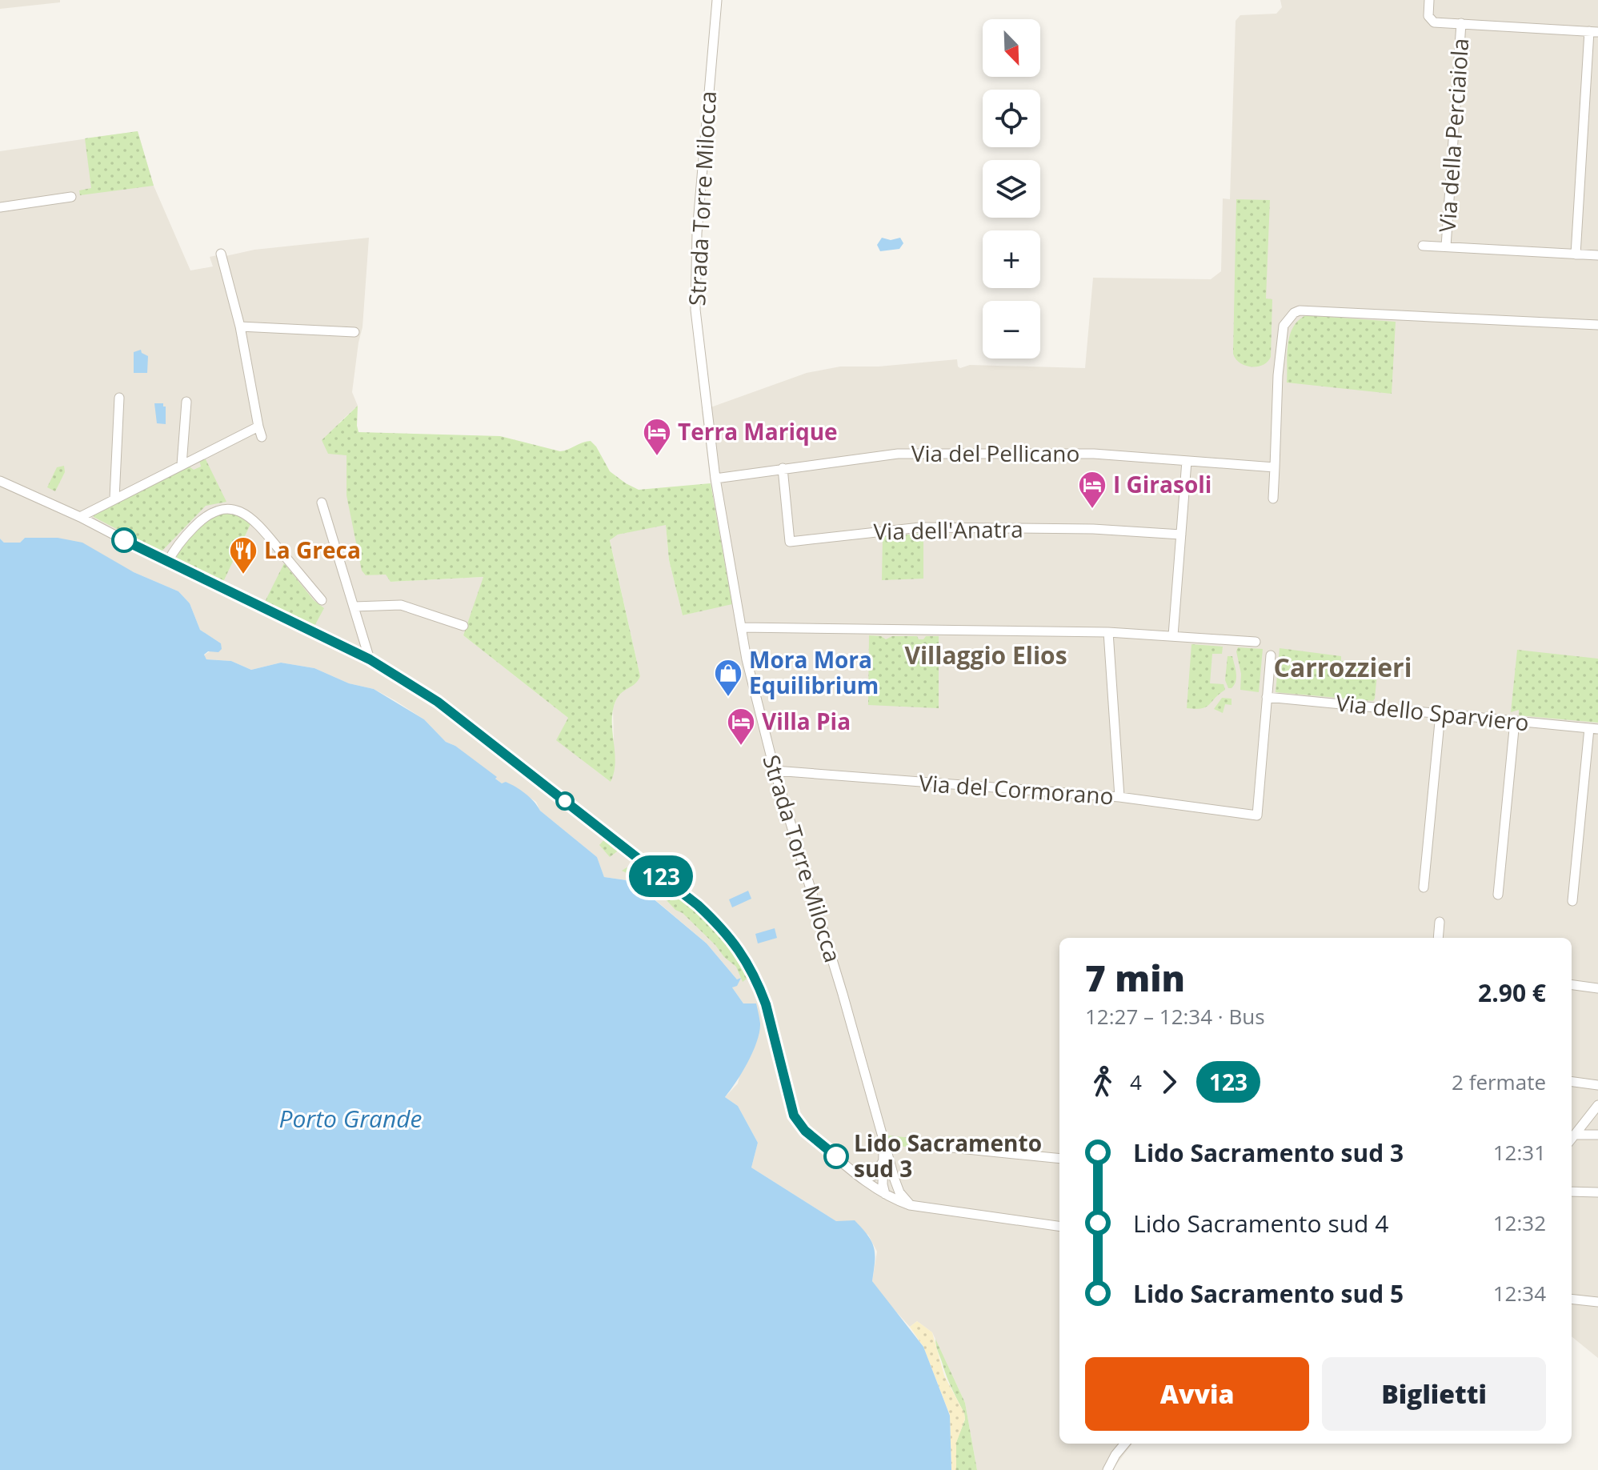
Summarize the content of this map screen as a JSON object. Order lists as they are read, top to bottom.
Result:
{
  "streets": {
    "street": [
      "Via della Perciaiola",
      "Strada Torre Milocca",
      "Via del Pellicano",
      "Via dell'Anatra",
      "Via dello Sparviero",
      "Via del Cormorano"
    ]
  },
  "crossings": [
    ["Strada Torre Milocca", "Via del Pellicano"],
    ["Strada Torre Milocca", "Via del Cormorano"],
    ["Via del Pellicano", "Via dell'Anatra"],
    ["Via dello Sparviero", "Via del Cormorano"]
  ],
  "districts": ["Villaggio Elios", "Carrozzieri"],
  "water": ["Porto Grande"],
  "places": {
    "hotel": ["Terra Marique", "I Girasoli", "Villa Pia"],
    "restaurant": ["La Greca"],
    "shop": ["Mora Mora Equilibrium"],
    "other": ["Lido Sacramento sud 3"]
  },
  "lines": ["bus line 123"],
  "north": "bottom right",
  "page": {
    "on_map": "123",
    "map_buttons": ["+", "−"],
    "heading": ["7 min", "12:27 – 12:34 · Bus", "2.90 €"],
    "legs": ["4", "123", "2 fermate"],
    "list": [
      {
        "name": "Lido Sacramento sud 3",
        "value": "12:31"
      },
      {
        "name": "Lido Sacramento sud 4",
        "value": "12:32"
      },
      {
        "name": "Lido Sacramento sud 5",
        "value": "12:34"
      }
    ],
    "buttons": ["Avvia", "Biglietti"]
  }
}
